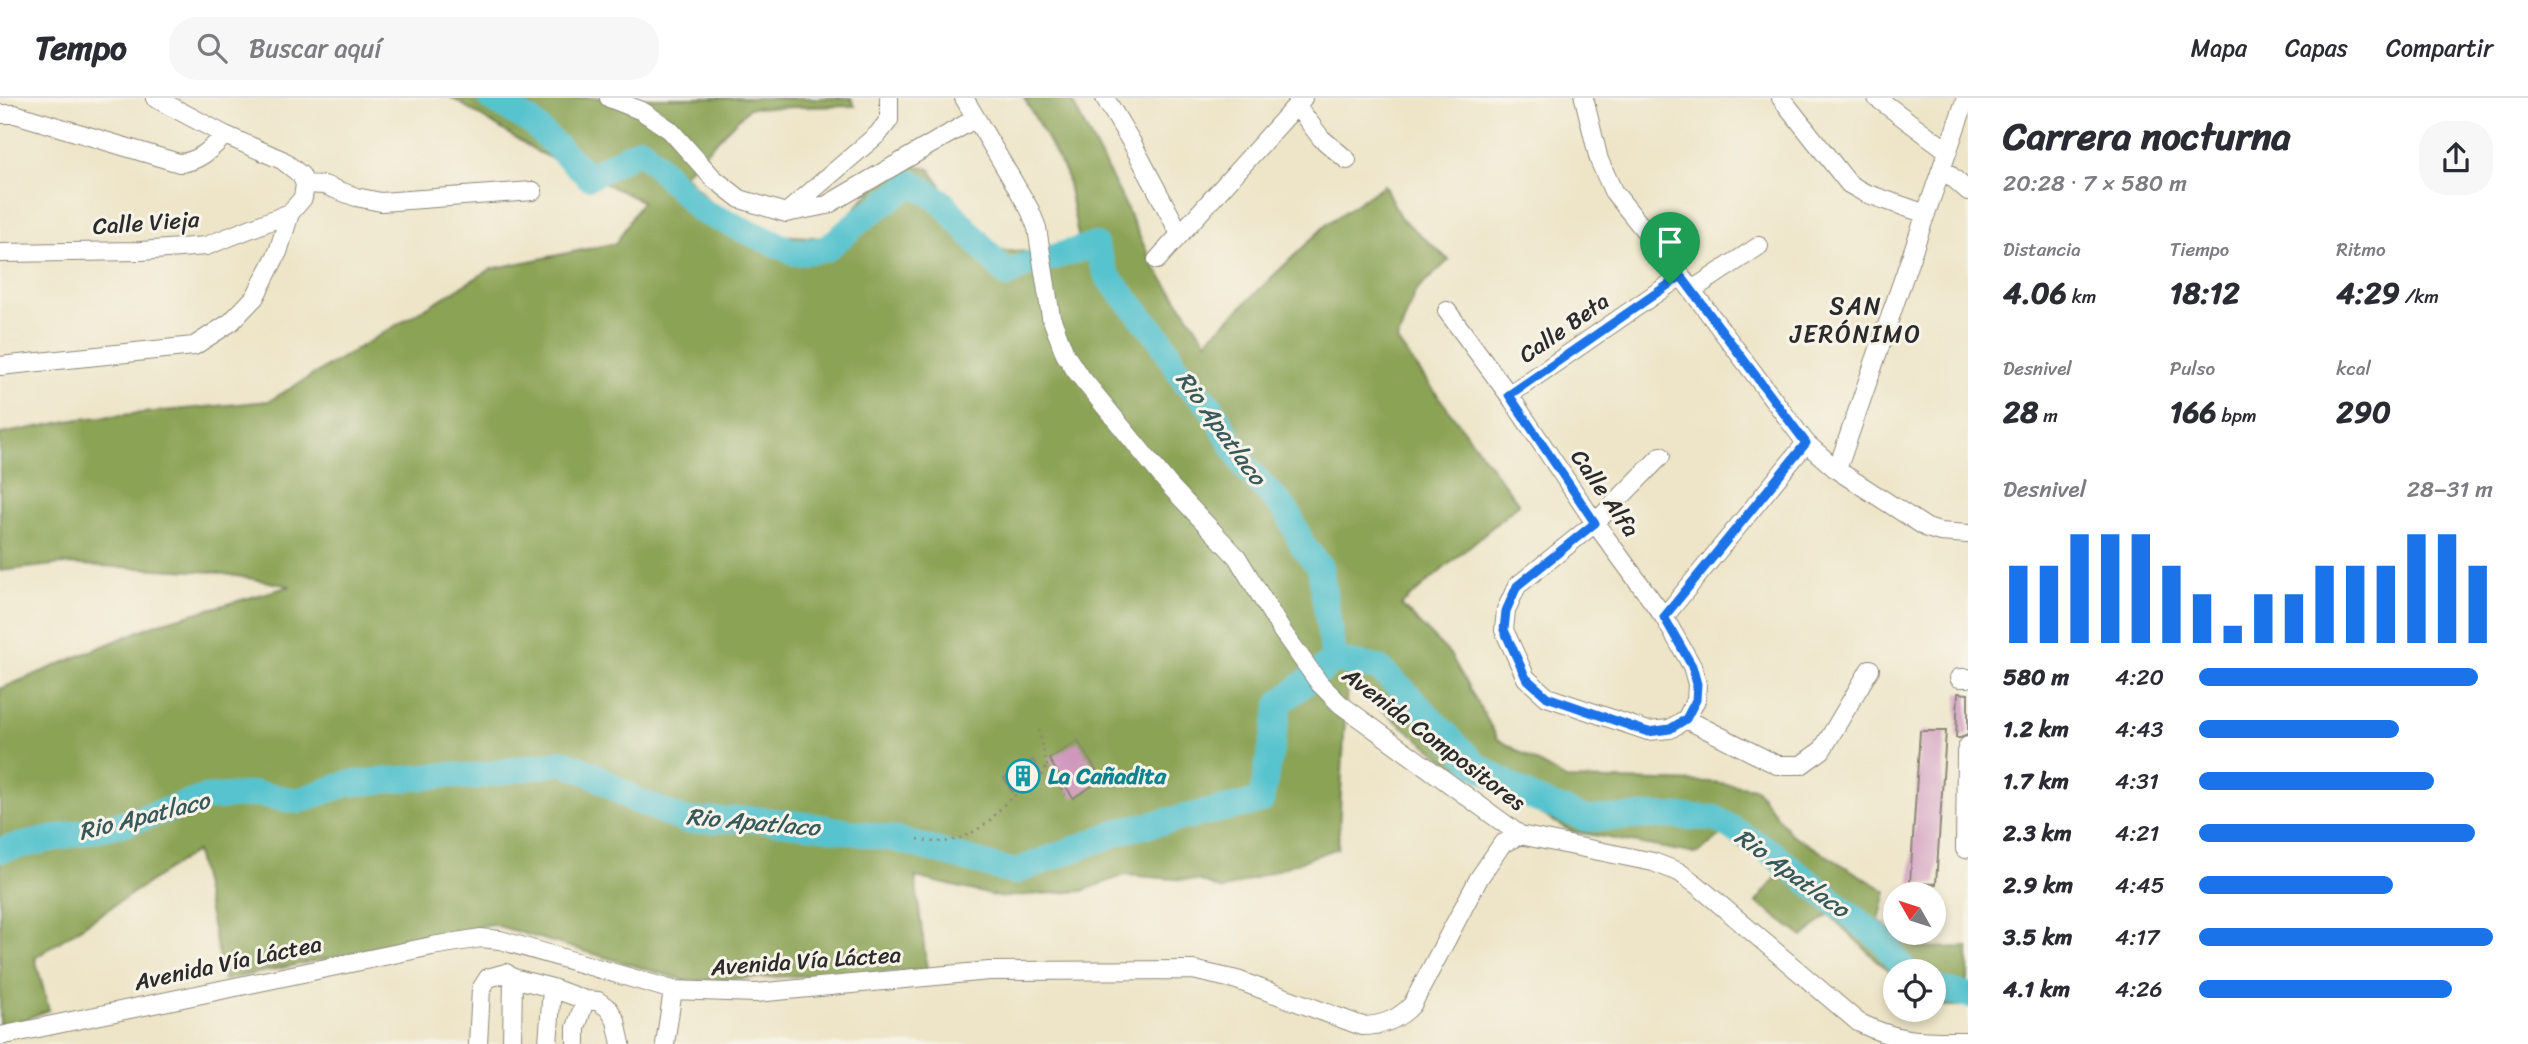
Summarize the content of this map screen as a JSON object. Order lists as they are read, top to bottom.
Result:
{
  "streets": {
    "street": [
      "Calle Vieja",
      "Calle Beta",
      "Calle Alfa",
      "Avenida Compositores",
      "Avenida Vía Láctea"
    ]
  },
  "crossings": [
    ["Calle Beta", "Calle Alfa"],
    ["Avenida Compositores", "Avenida Vía Láctea"]
  ],
  "districts": ["SAN JERÓNIMO"],
  "water": ["Rio Apatlaco"],
  "places": {
    "building": ["La Cañadita"]
  },
  "north": "top left",
  "page": {
    "header": "Tempo",
    "search": "Buscar aquí",
    "nav": ["Mapa", "Capas", "Compartir"],
    "heading": ["Carrera nocturna", "20:28 · 7 × 580 m"],
    "stats": [
      ["Distancia", "4.06 km"],
      ["Tiempo", "18:12"],
      ["Ritmo", "4:29 /km"],
      ["Desnivel", "28 m"],
      ["Pulso", "166 bpm"],
      ["kcal", "290"]
    ],
    "chart": ["Desnivel", "28–31 m"],
    "list": [
      {
        "name": "580 m",
        "note": "4:20"
      },
      {
        "name": "1.2 km",
        "note": "4:43"
      },
      {
        "name": "1.7 km",
        "note": "4:31"
      },
      {
        "name": "2.3 km",
        "note": "4:21"
      },
      {
        "name": "2.9 km",
        "note": "4:45"
      },
      {
        "name": "3.5 km",
        "note": "4:17"
      },
      {
        "name": "4.1 km",
        "note": "4:26"
      }
    ]
  }
}
